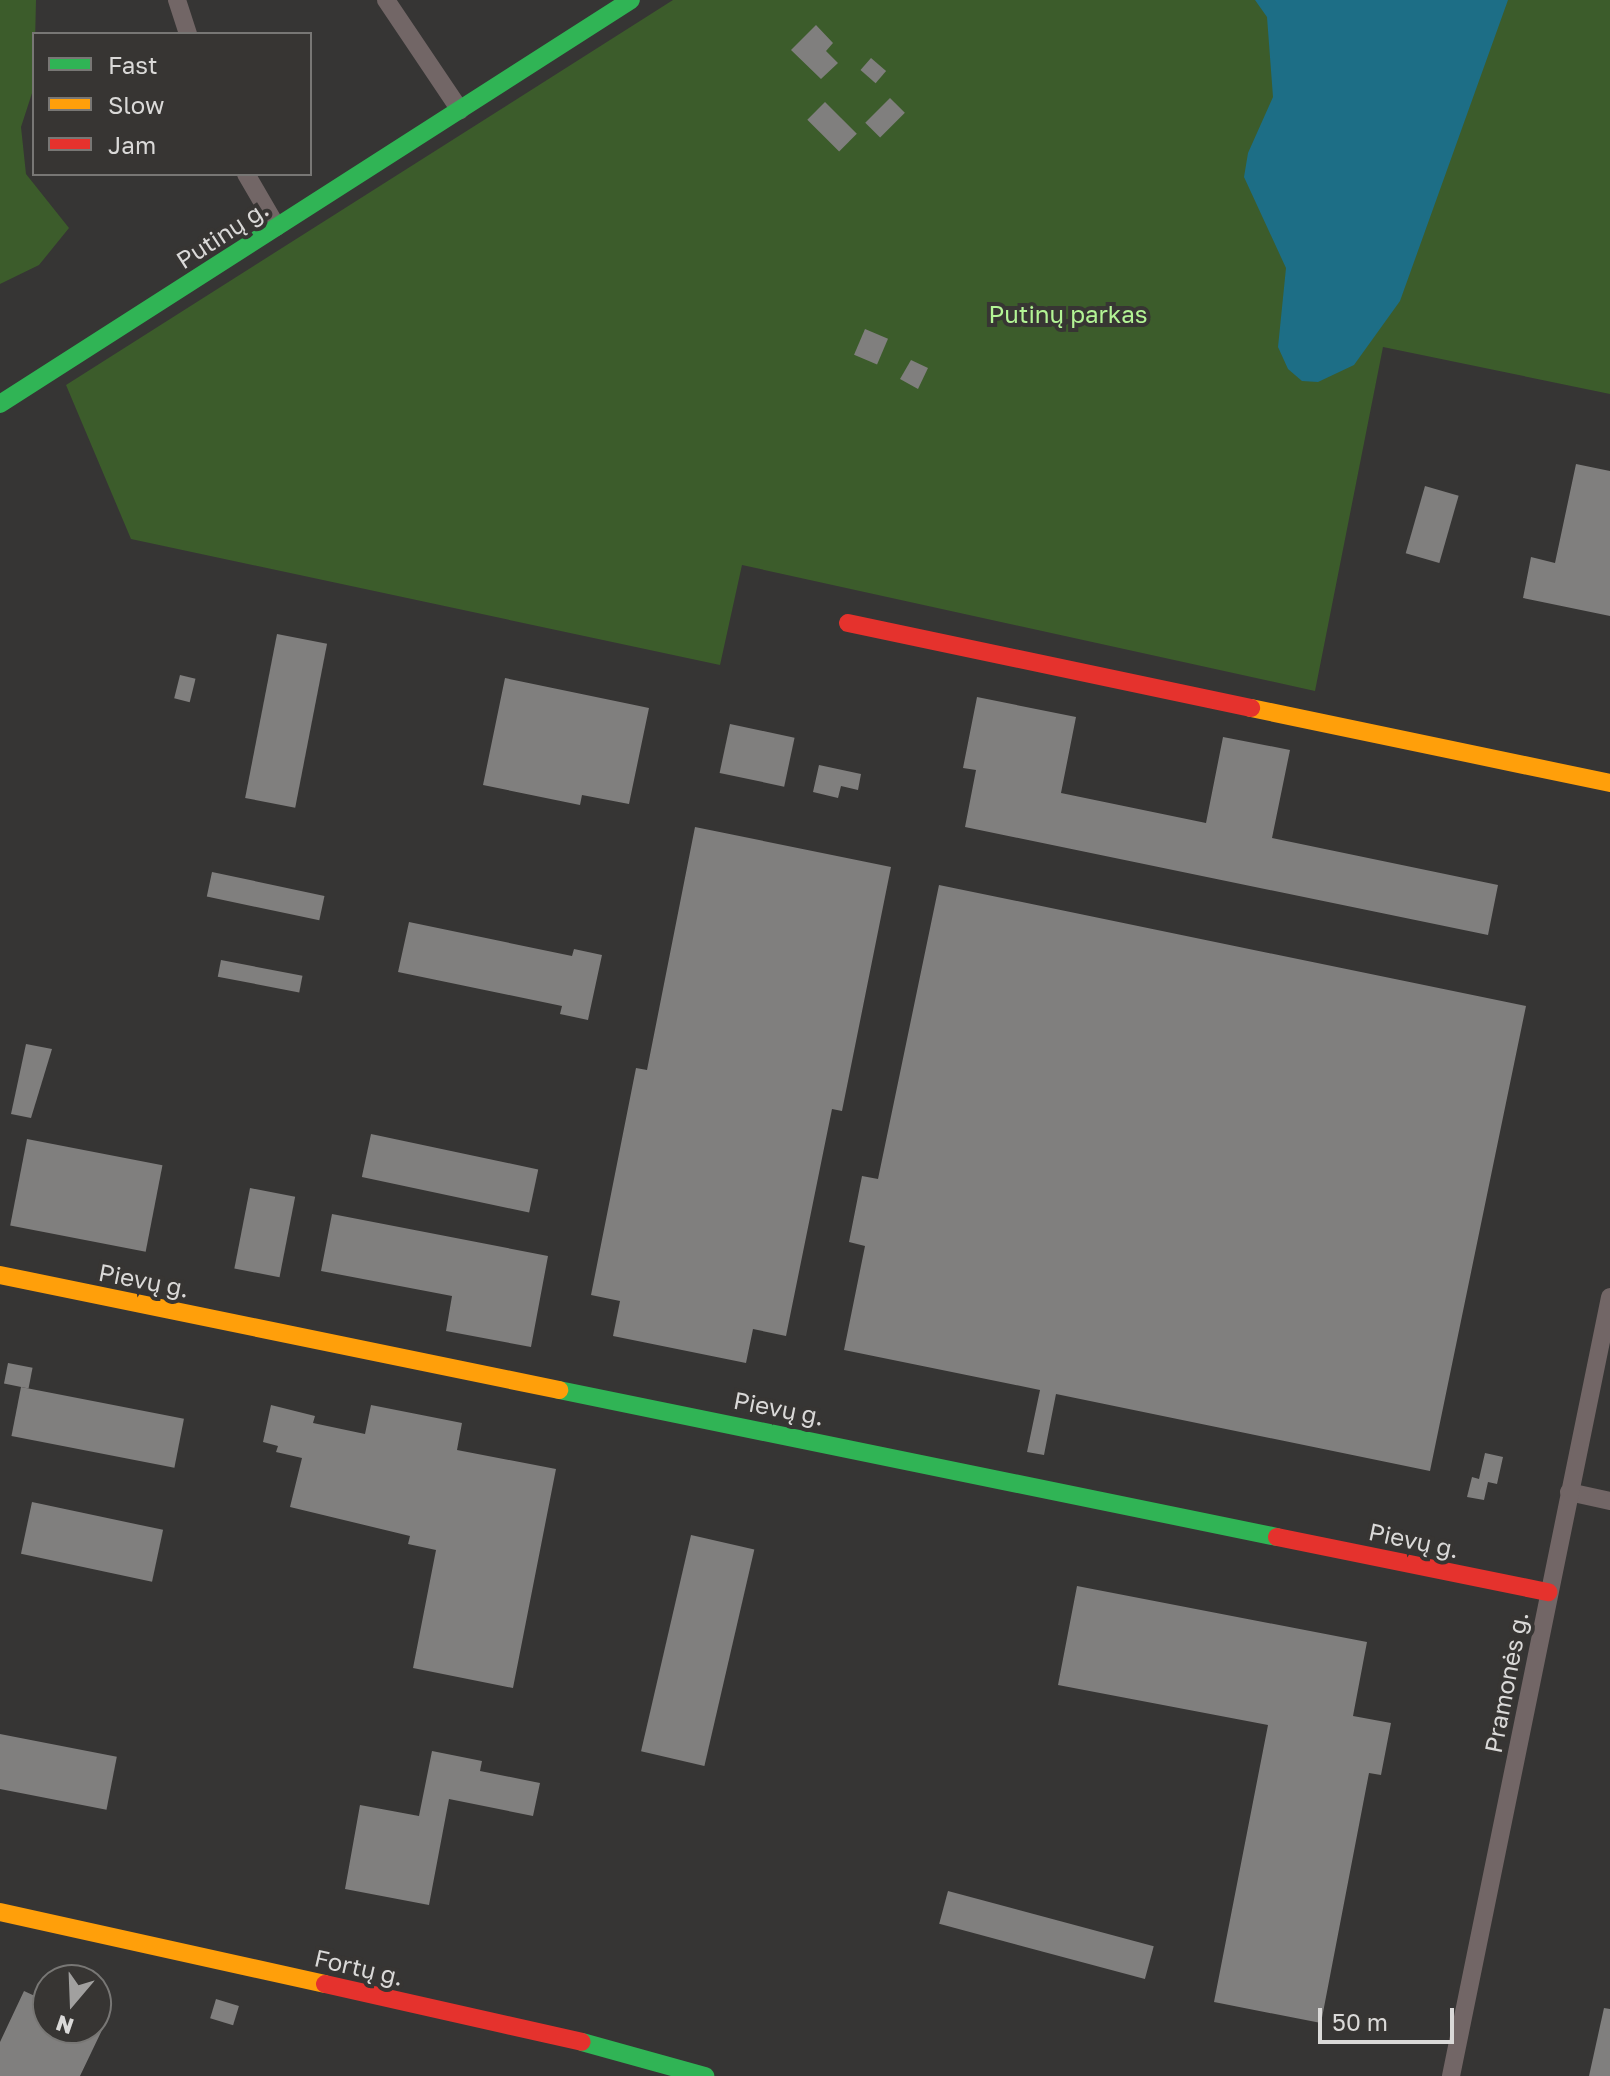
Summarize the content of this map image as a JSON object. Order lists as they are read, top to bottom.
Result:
{
  "streets": {
    "street": [
      "Putinų g.",
      "Pievų g.",
      "Pramonės g.",
      "Fortų g."
    ]
  },
  "crossings": [
    ["Pievų g.", "Pramonės g."]
  ],
  "parks": ["Putinų parkas"],
  "legend": ["Fast", "Slow", "Jam"],
  "scale_bar": "50 m",
  "north": "bottom"
}
